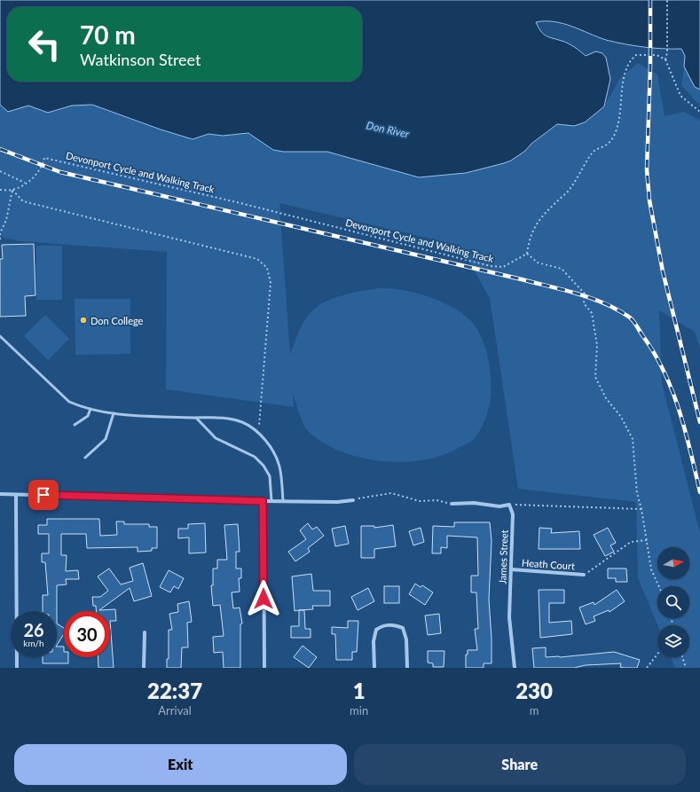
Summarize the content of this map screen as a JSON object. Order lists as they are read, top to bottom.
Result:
{
  "streets": {
    "street": ["James Street", "Heath Court"],
    "path": ["Devonport Cycle and Walking Track"]
  },
  "crossings": [
    ["James Street", "Heath Court"]
  ],
  "water": ["Don River"],
  "places": ["Don College"],
  "north": "right",
  "page": {
    "turn": ["70 m", "Watkinson Street"],
    "speed": "26 km/h",
    "limit": "30",
    "eta": [
      "22:37",
      "Arrival",
      "1",
      "min",
      "230",
      "m"
    ],
    "buttons": ["Exit", "Share"]
  }
}
